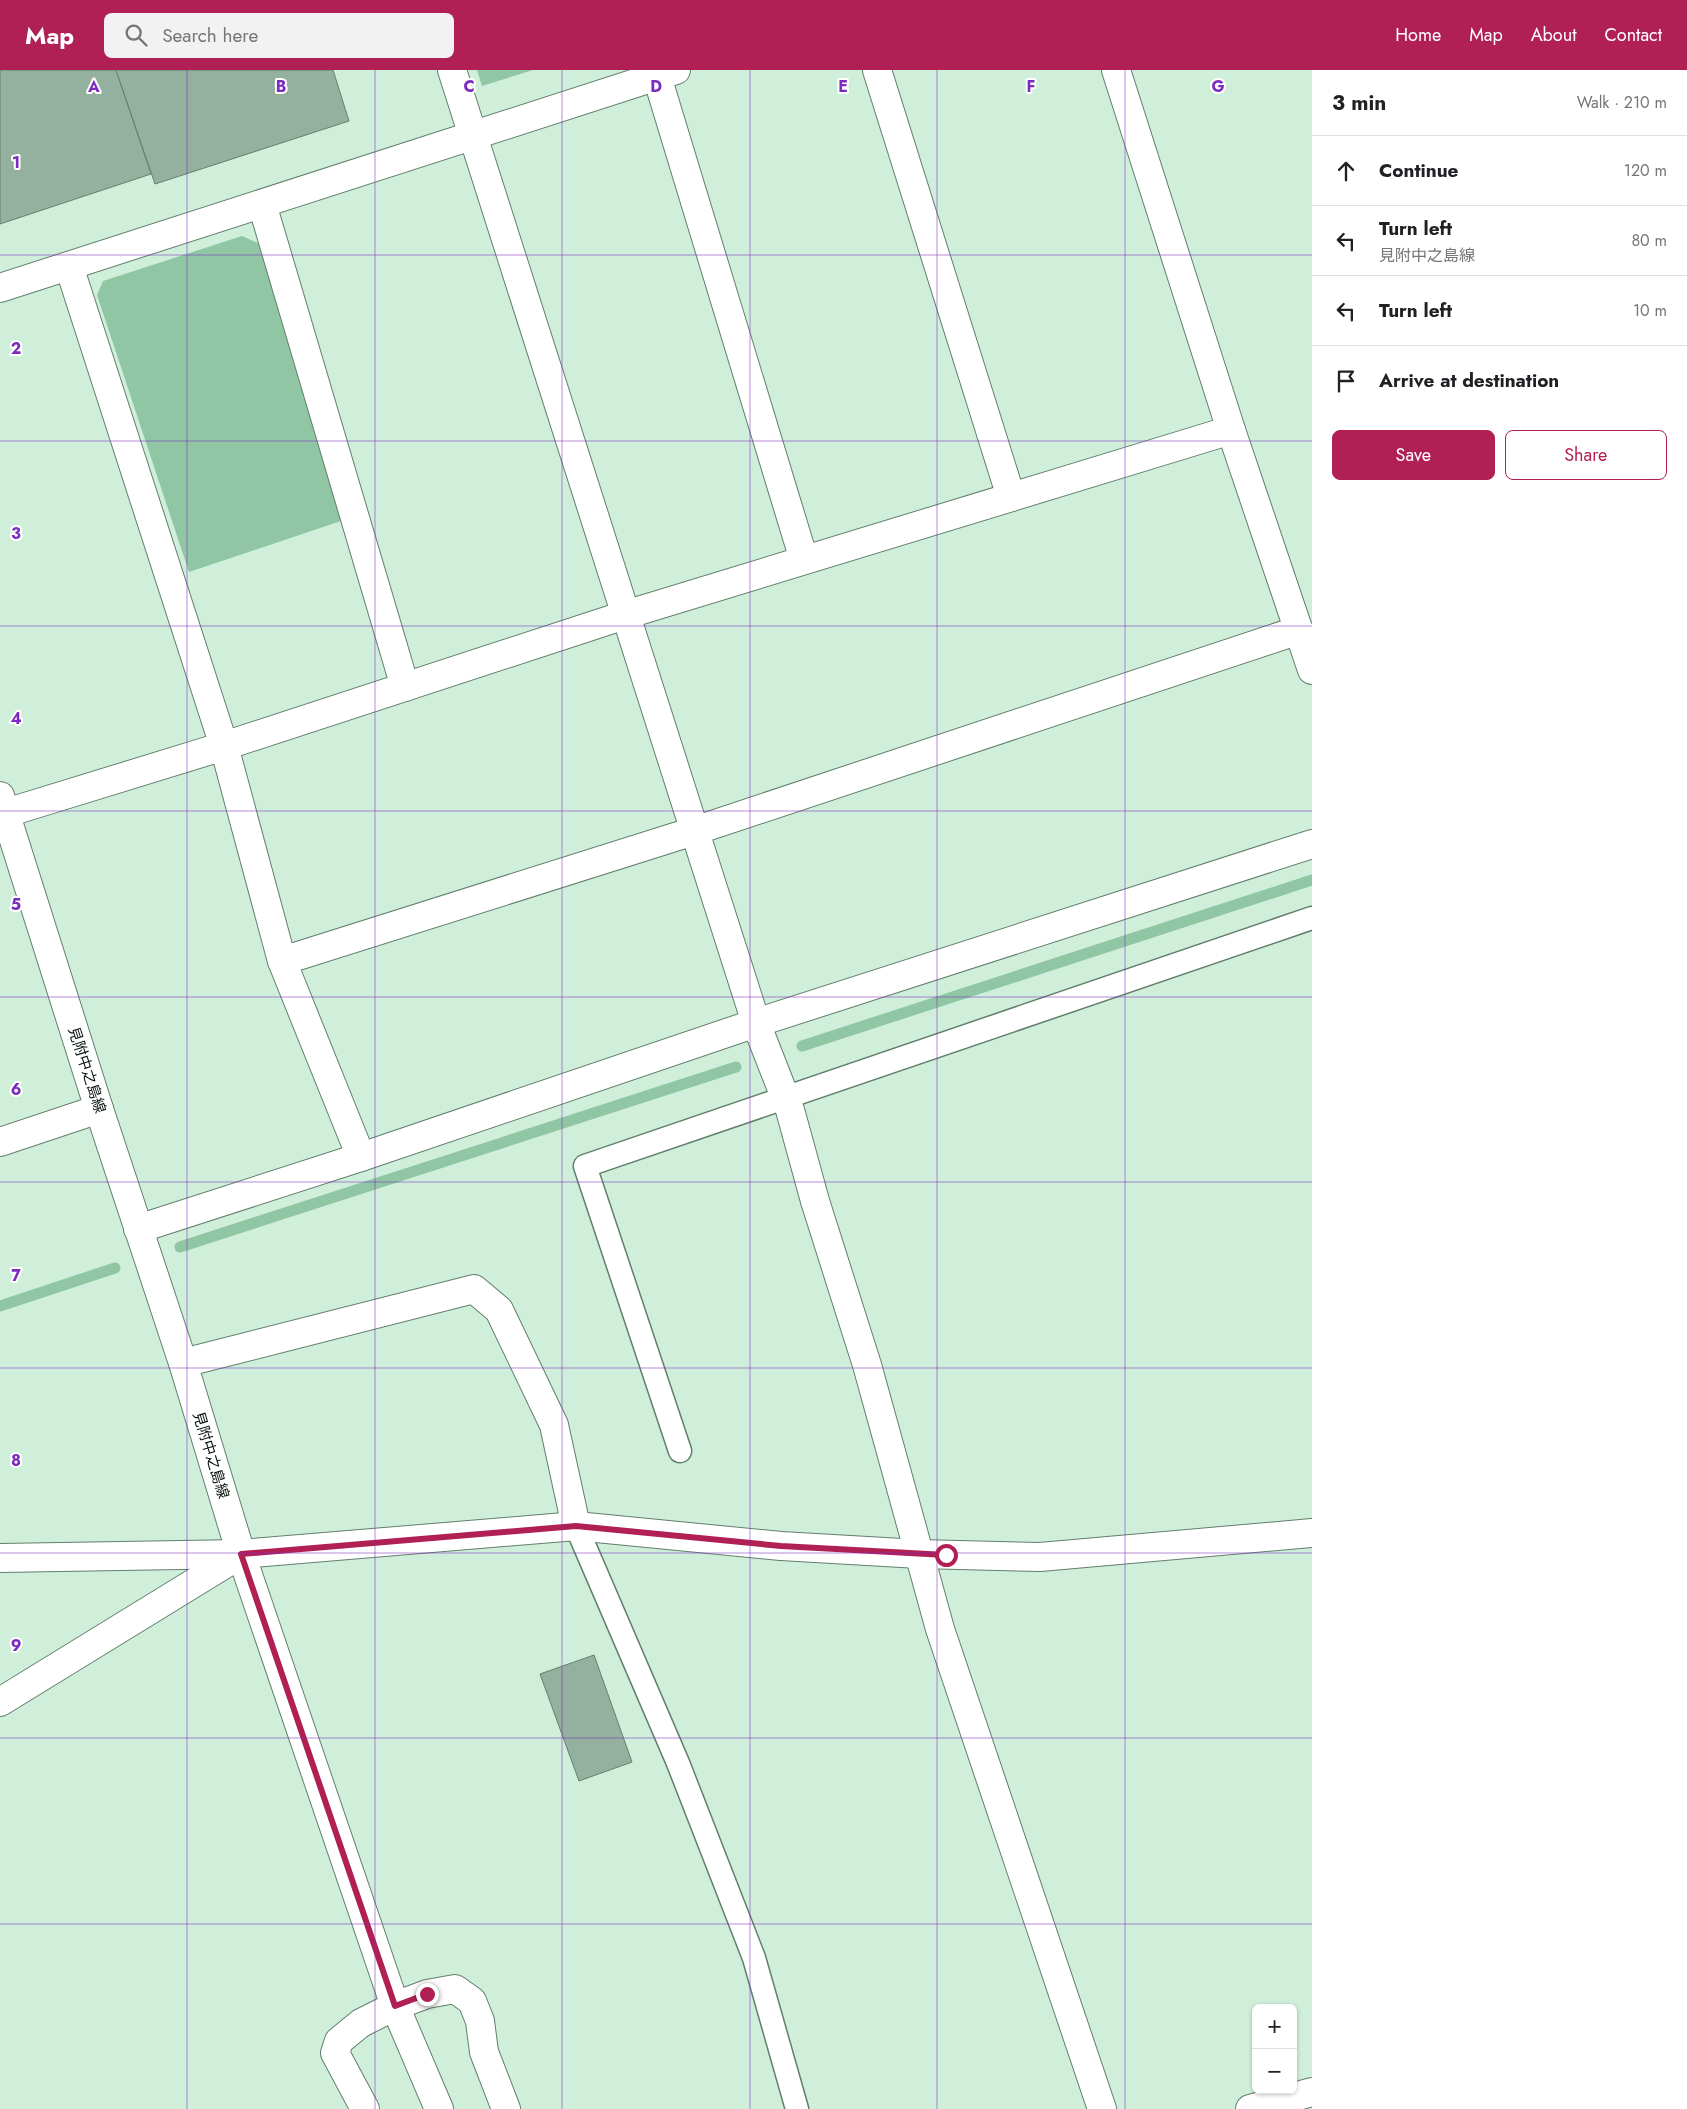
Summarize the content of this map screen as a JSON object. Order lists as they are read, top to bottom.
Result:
{
  "streets": {
    "street": ["見附中之島線"]
  },
  "page": {
    "header": "Map",
    "search": "Search here",
    "nav": [
      "Home",
      "Map",
      "About",
      "Contact"
    ],
    "heading": ["3 min", "Walk · 210 m"],
    "list": [
      ["Continue", "120 m"],
      ["Turn left", "見附中之島線", "80 m"],
      ["Turn left", "10 m"],
      "Arrive at destination"
    ],
    "buttons": ["Save", "Share"],
    "map_buttons": ["+", "−"]
  },
  "grid": {
    "columns": [
      "A",
      "B",
      "C",
      "D",
      "E",
      "F",
      "G"
    ],
    "rows": [
      "1",
      "2",
      "3",
      "4",
      "5",
      "6",
      "7",
      "8",
      "9"
    ]
  }
}
